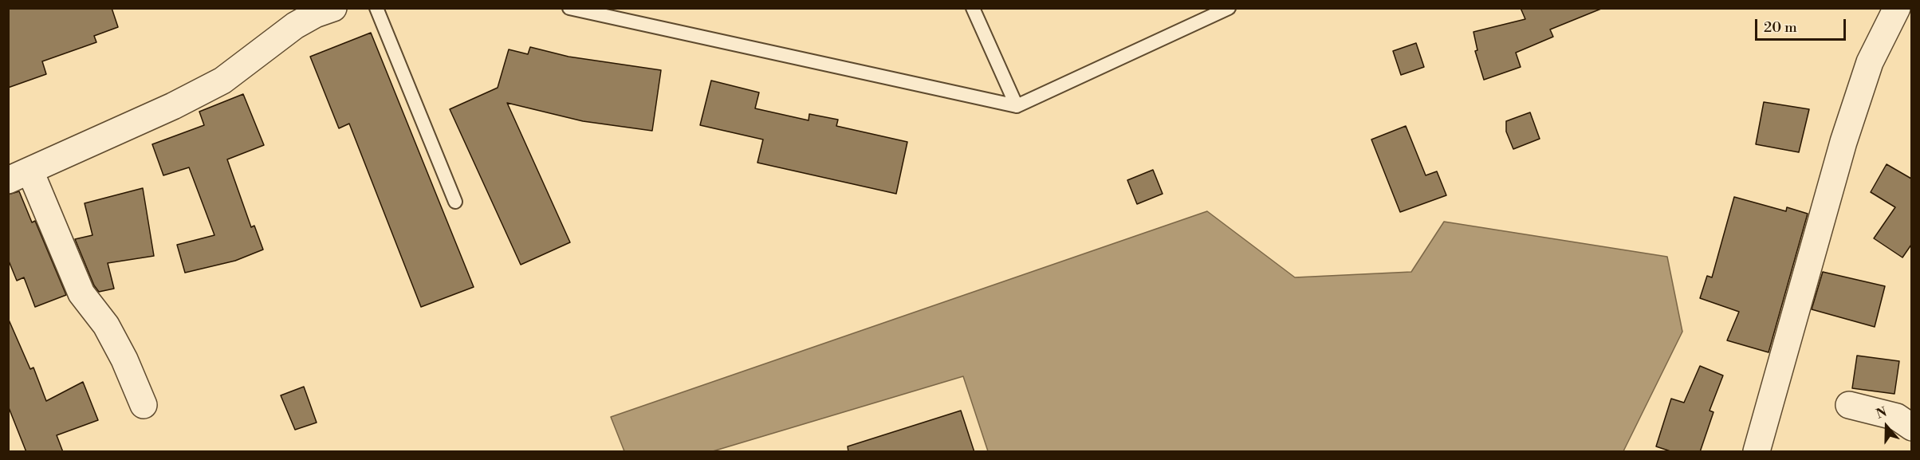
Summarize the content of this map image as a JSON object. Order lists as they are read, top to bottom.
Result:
{
  "scale_bar": "20 m",
  "north": "top"
}
